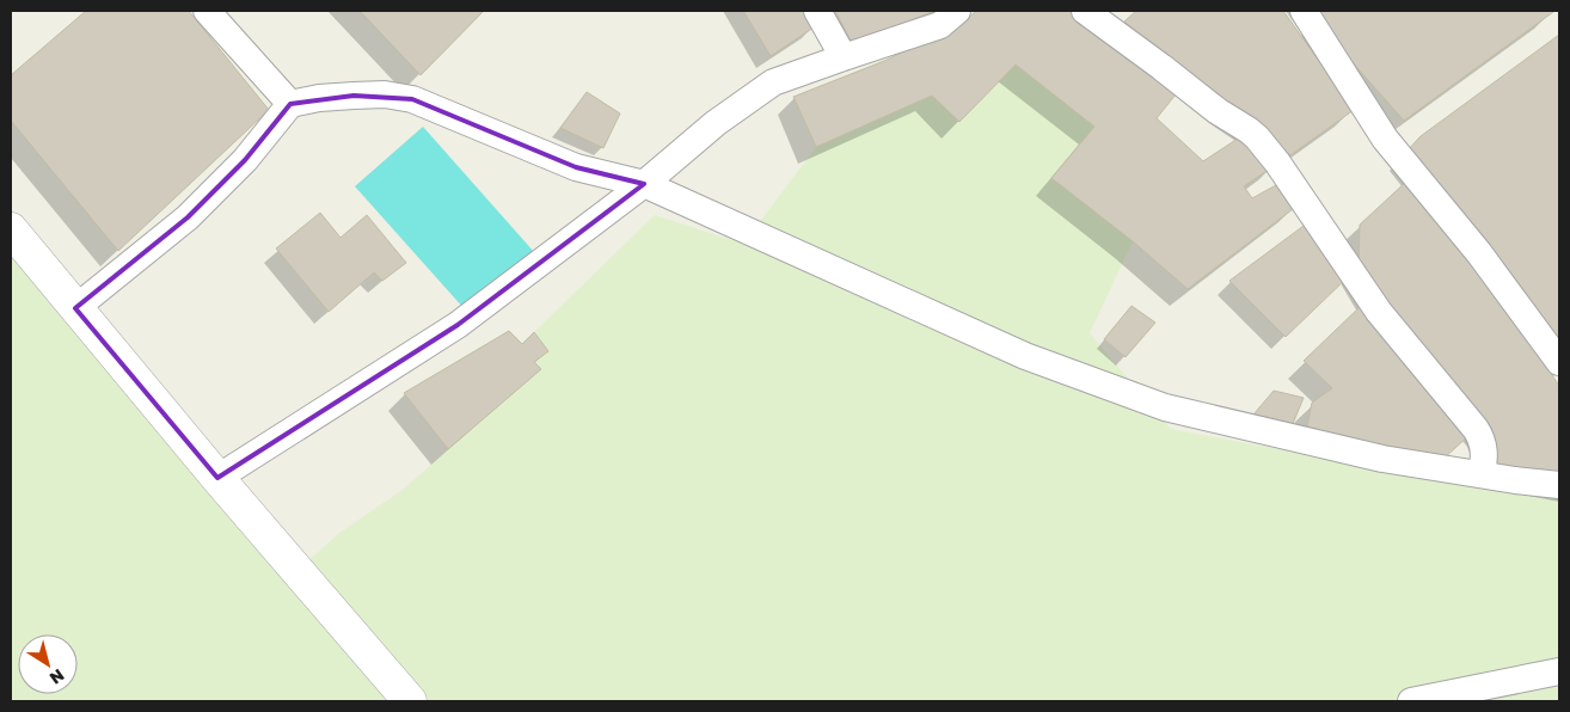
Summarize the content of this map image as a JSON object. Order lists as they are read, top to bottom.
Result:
{
  "north": "bottom right"
}
